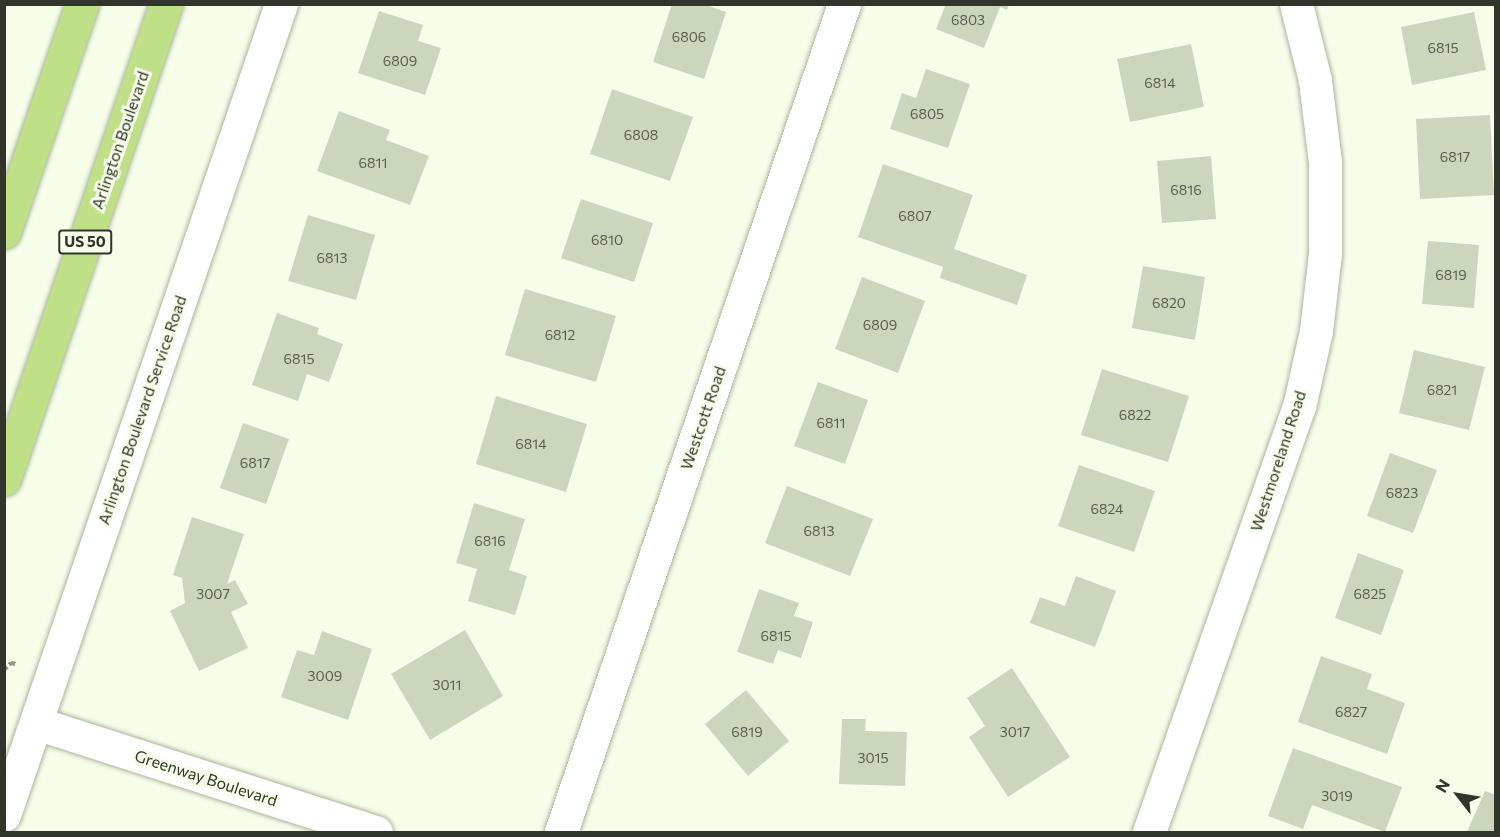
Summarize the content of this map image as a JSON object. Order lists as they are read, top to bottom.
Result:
{
  "streets": {
    "highway": ["Arlington Boulevard", "US 50"],
    "street": [
      "Arlington Boulevard Service Road",
      "Westcott Road",
      "Westmoreland Road",
      "Greenway Boulevard"
    ]
  },
  "crossings": [
    ["Arlington Boulevard Service Road", "Greenway Boulevard"]
  ],
  "house_numbers": [
    "6803",
    "6806",
    "6815",
    "6809",
    "6814",
    "6805",
    "6808",
    "6817",
    "6811",
    "6816",
    "6807",
    "6810",
    "6813",
    "6819",
    "6820",
    "6809",
    "6812",
    "6815",
    "6821",
    "6822",
    "6811",
    "6814",
    "6817",
    "6823",
    "6824",
    "6813",
    "6816",
    "3007",
    "6825",
    "6815",
    "3009",
    "3011",
    "6827",
    "6819",
    "3017",
    "3015",
    "3019"
  ],
  "north": "top left"
}
